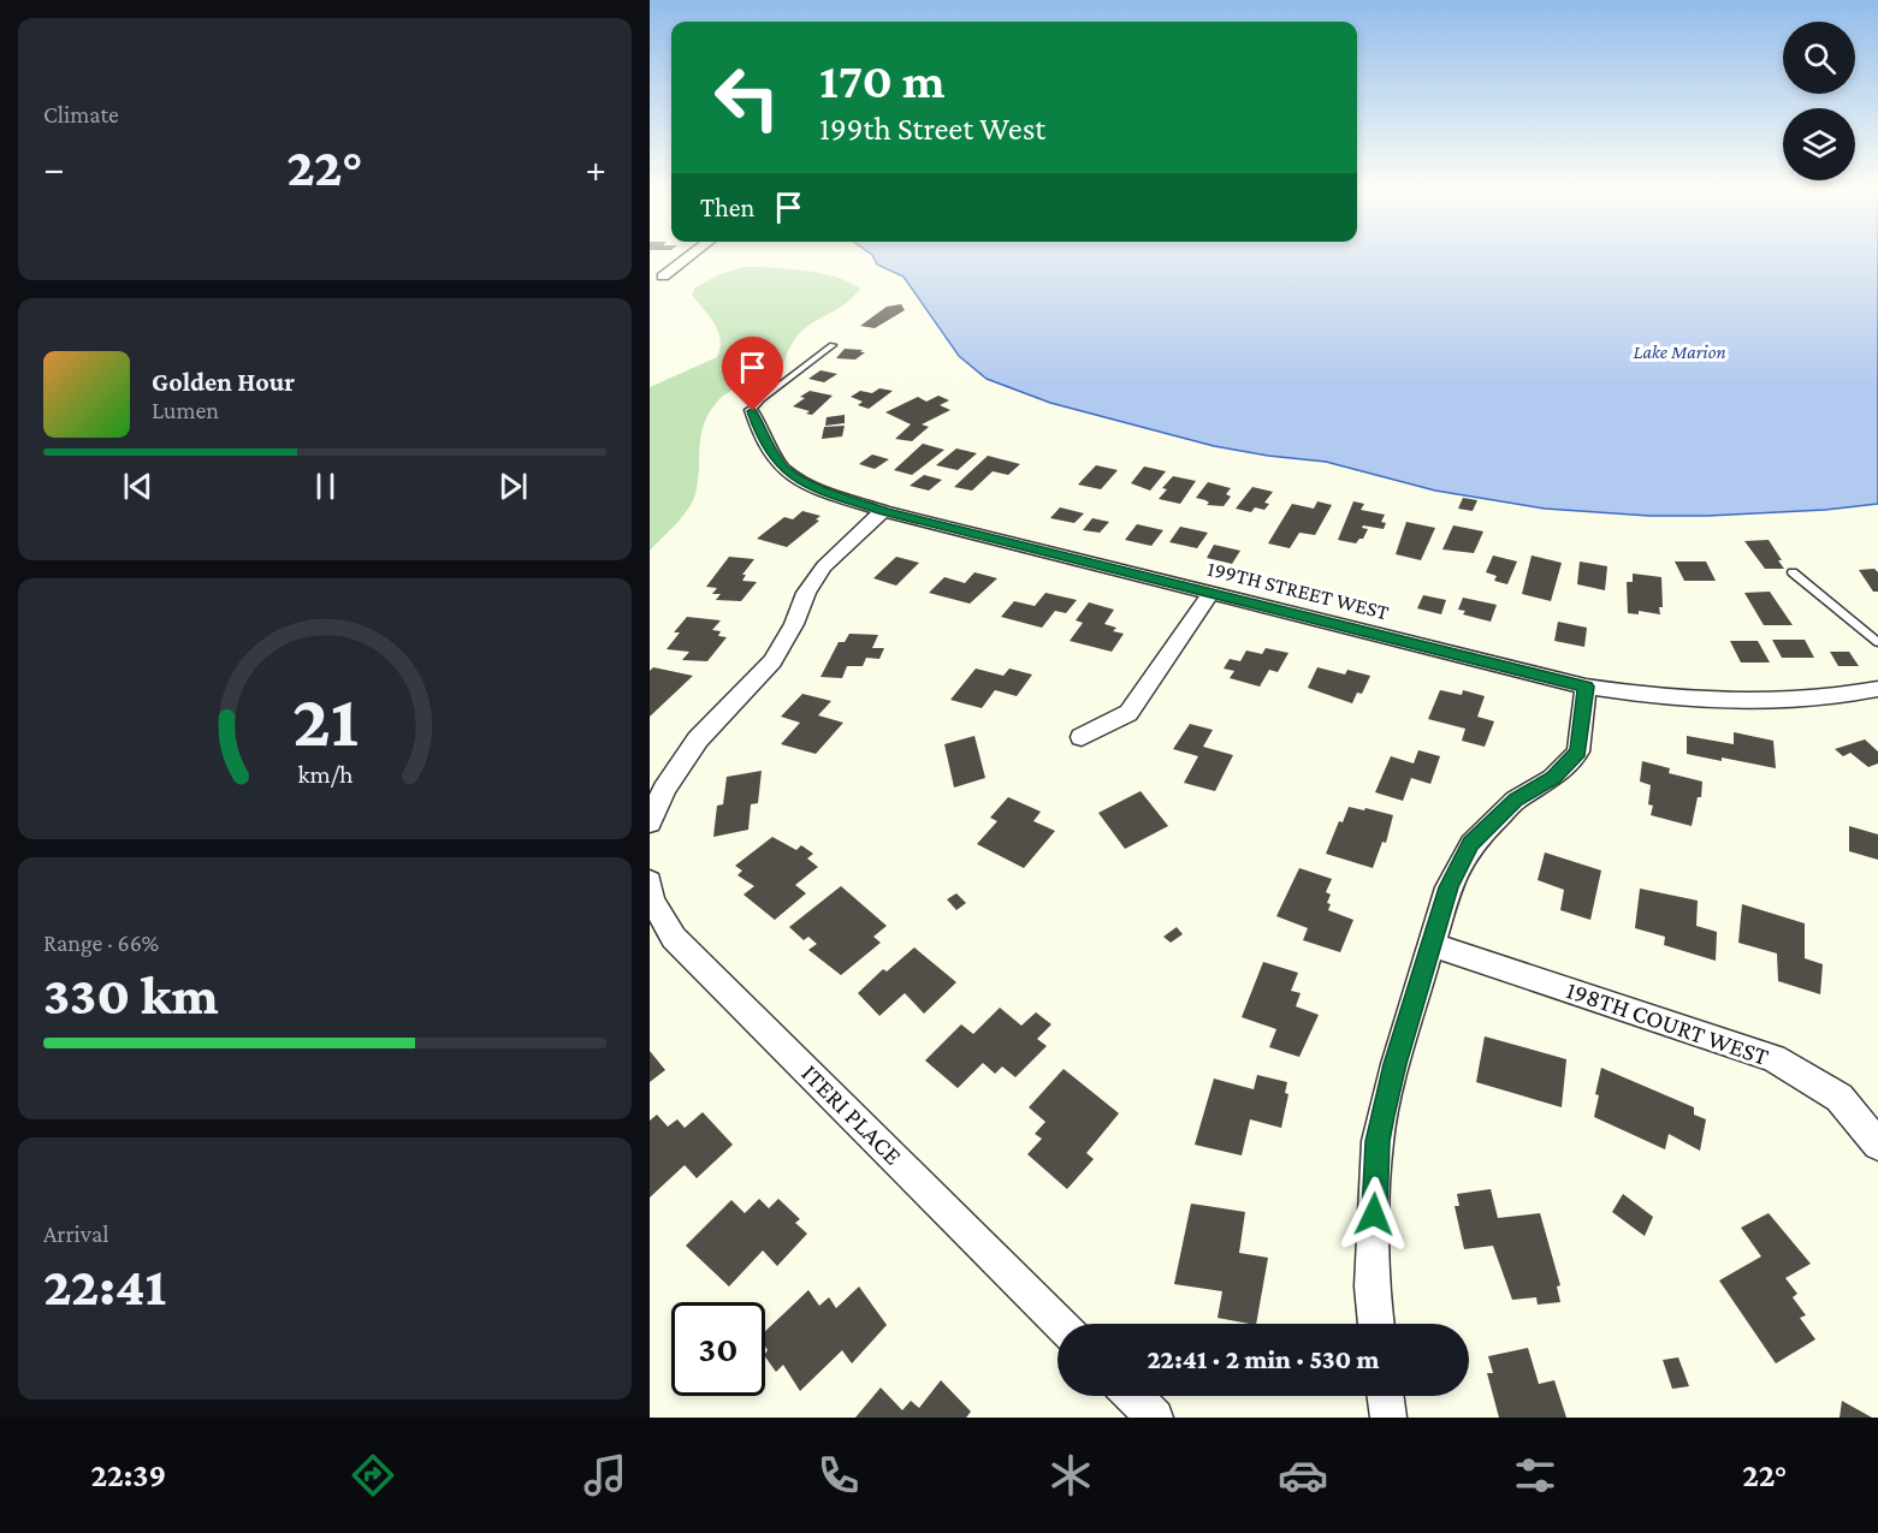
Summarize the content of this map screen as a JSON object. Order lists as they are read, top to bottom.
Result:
{
  "streets": {
    "street": ["199TH STREET WEST", "198TH COURT WEST", "ITERI PLACE"]
  },
  "water": ["Lake Marion"],
  "page": {
    "tile": [
      "Climate",
      ["Range · 66%", "330 km"],
      ["Arrival", "22:41"]
    ],
    "turn": ["170 m", "199th Street West"],
    "heat": ["−", "22°", "+"],
    "then": "Then",
    "song": ["Golden Hour", "Lumen"],
    "limit": "30",
    "trip": "22:41 · 2 min · 530 m",
    "tabs": ["22:39", "22°"],
    "gauge": ["21", "km/h"]
  }
}
